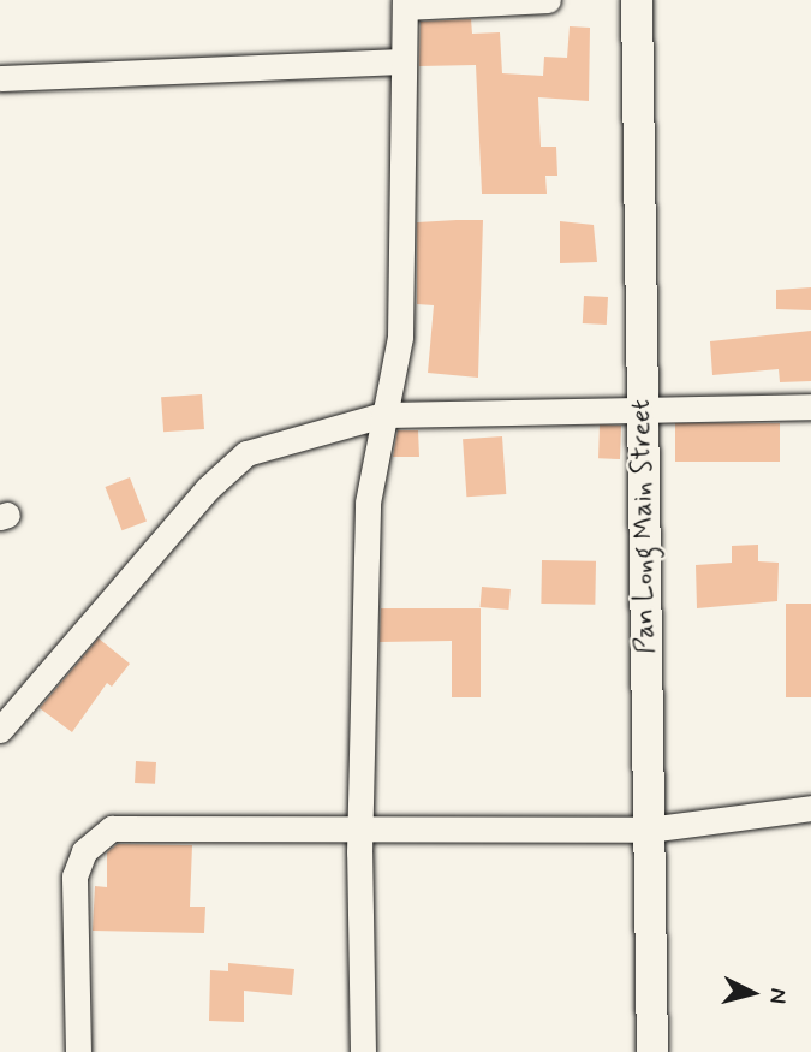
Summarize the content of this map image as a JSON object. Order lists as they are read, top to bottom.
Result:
{
  "streets": {
    "street": ["Pan Long Main Street"]
  },
  "north": "right"
}
